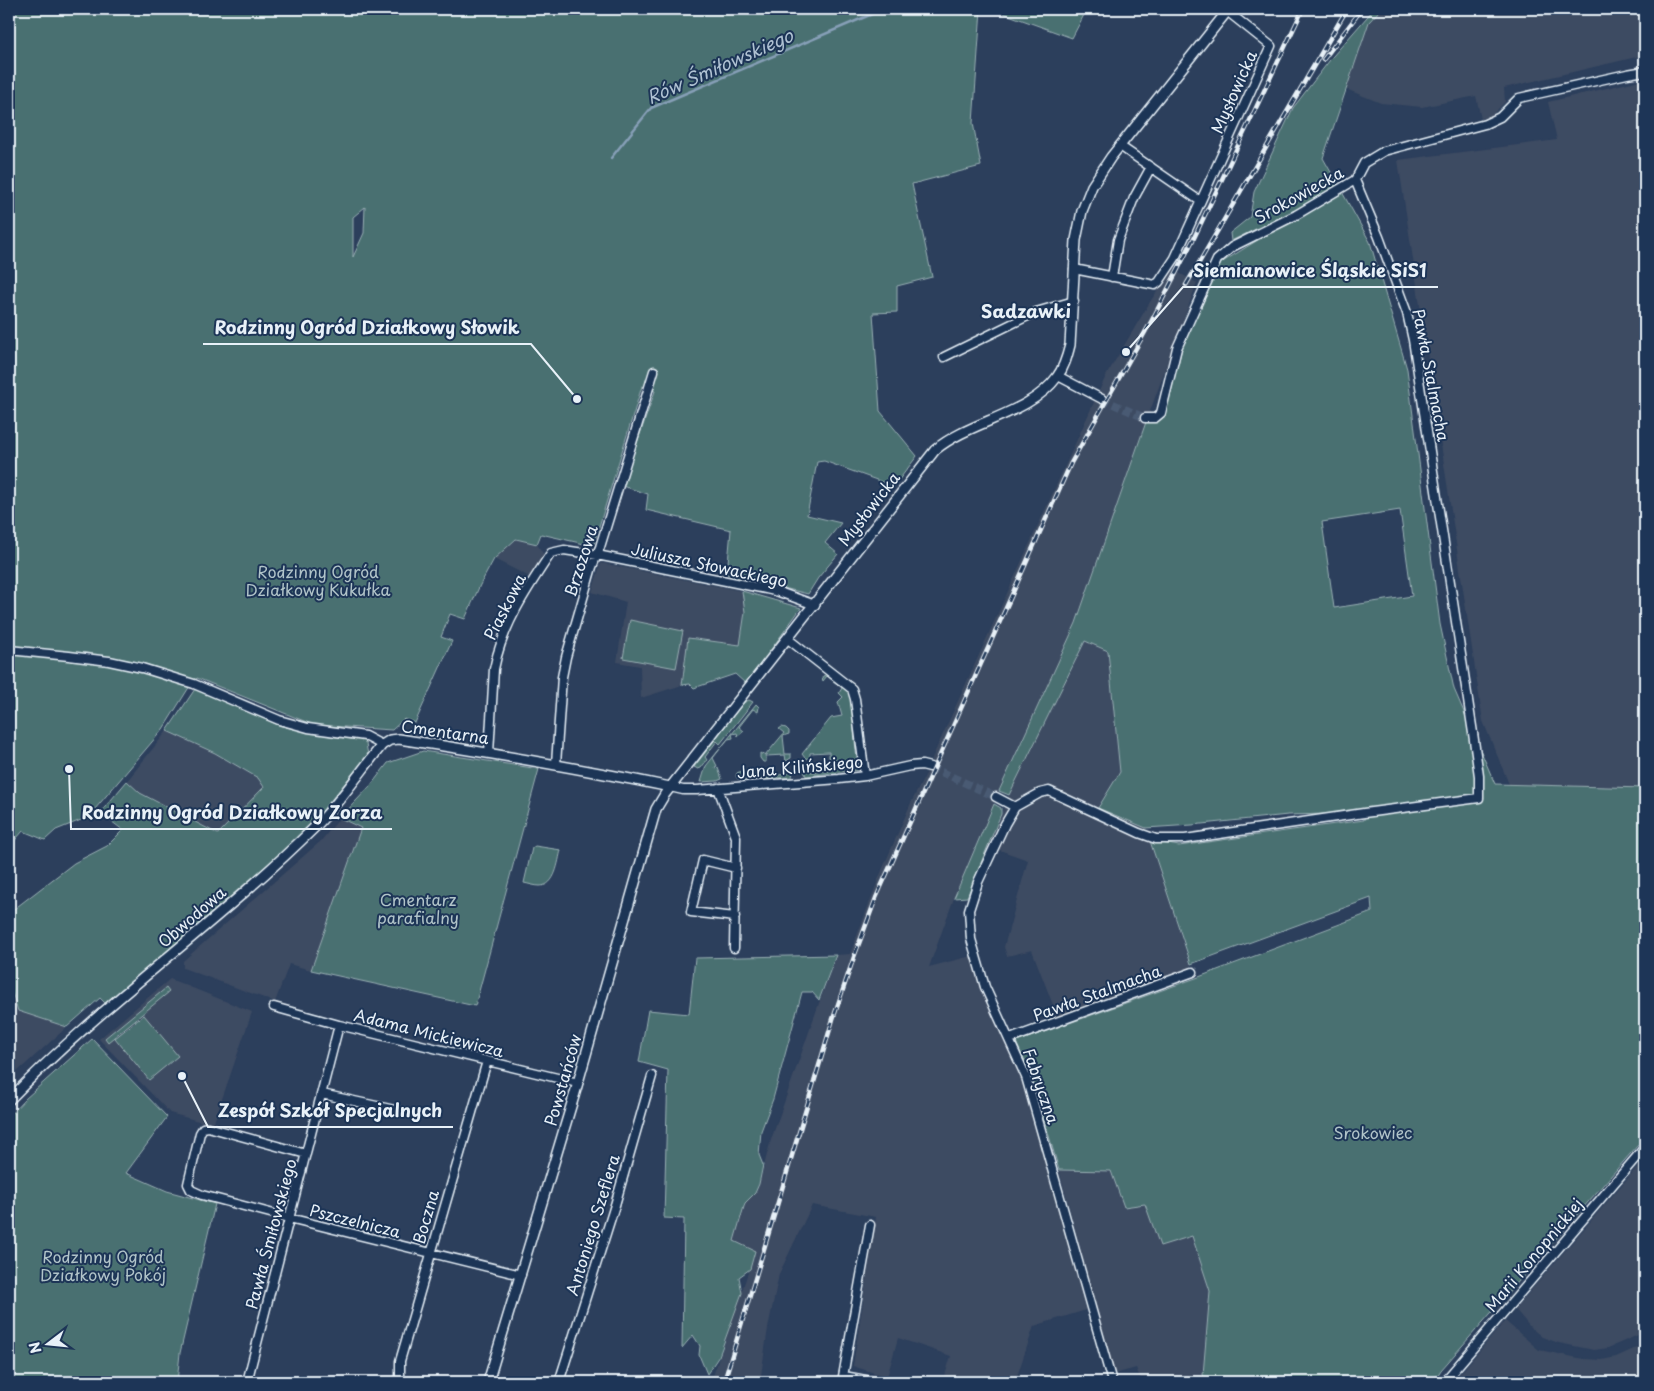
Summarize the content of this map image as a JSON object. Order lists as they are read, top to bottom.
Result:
{
  "streets": {
    "street": [
      "Mysłowicka",
      "Srokowiecka",
      "Pawła Stalmacha",
      "Brzozowa",
      "Juliusza Słowackiego",
      "Piaskowa",
      "Cmentarna",
      "Jana Kilińskiego",
      "Obwodowa",
      "Adama Mickiewicza",
      "Powstańców",
      "Fabryczna",
      "Boczna",
      "Pszczelnicza",
      "Antoniego Szeflera",
      "Pawła Śmiłowskiego",
      "Marii Konopnickiej"
    ]
  },
  "crossings": [
    ["Mysłowicka", "Juliusza Słowackiego"],
    ["Mysłowicka", "Cmentarna"],
    ["Mysłowicka", "Jana Kilińskiego"],
    ["Mysłowicka", "Powstańców"],
    ["Srokowiecka", "Pawła Stalmacha"],
    ["Pawła Stalmacha", "Fabryczna"],
    ["Brzozowa", "Juliusza Słowackiego"],
    ["Brzozowa", "Piaskowa"],
    ["Brzozowa", "Cmentarna"],
    ["Juliusza Słowackiego", "Piaskowa"],
    ["Piaskowa", "Cmentarna"],
    ["Cmentarna", "Jana Kilińskiego"],
    ["Cmentarna", "Obwodowa"],
    ["Cmentarna", "Powstańców"],
    ["Jana Kilińskiego", "Powstańców"],
    ["Adama Mickiewicza", "Powstańców"],
    ["Adama Mickiewicza", "Boczna"],
    ["Adama Mickiewicza", "Pawła Śmiłowskiego"],
    ["Powstańców", "Pszczelnicza"],
    ["Boczna", "Pszczelnicza"],
    ["Pszczelnicza", "Pawła Śmiłowskiego"]
  ],
  "districts": ["Sadzawki"],
  "water": ["Rów Śmiłowskiego"],
  "parks": [
    "Rodzinny Ogród Działkowy Kukułka",
    "Cmentarz parafialny",
    "Srokowiec",
    "Rodzinny Ogród Działkowy Pokój"
  ],
  "places": [
    "Siemianowice Śląskie SiS1",
    "Rodzinny Ogród Działkowy Słowik",
    "Rodzinny Ogród Działkowy Zorza",
    "Zespół Szkół Specjalnych"
  ],
  "north": "left"
}
